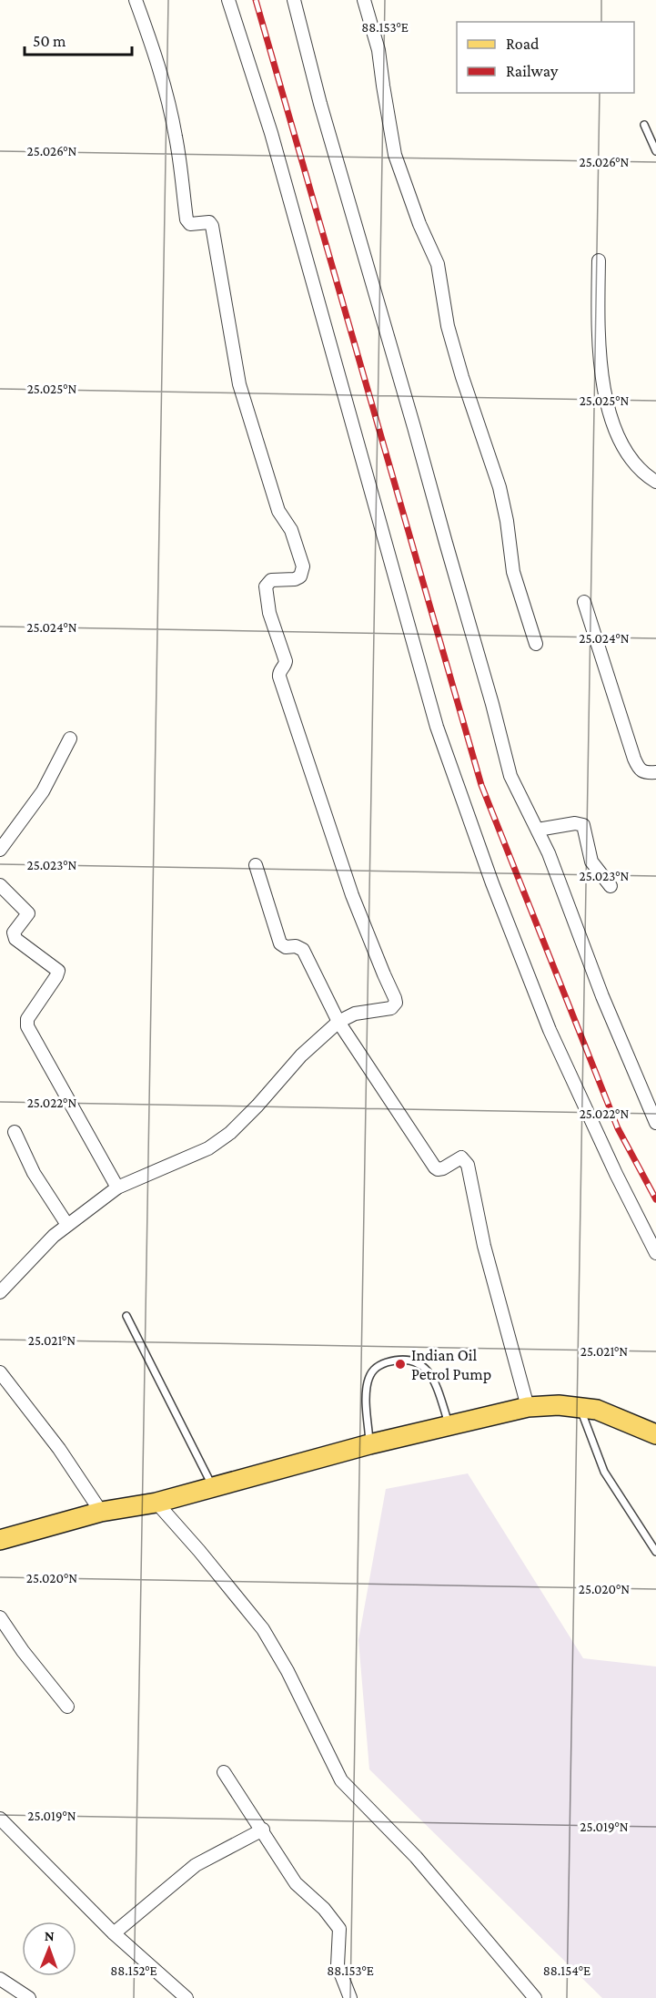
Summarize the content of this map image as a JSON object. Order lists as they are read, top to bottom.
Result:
{
  "places": ["Indian Oil Petrol Pump"],
  "legend": ["Road", "Railway"],
  "scale_bar": "50 m",
  "north": "top",
  "coordinates": [
    "88.153°E",
    "25.026°N",
    "25.025°N",
    "25.024°N",
    "25.023°N",
    "25.022°N",
    "25.021°N",
    "25.020°N",
    "25.019°N",
    "88.152°E",
    "88.154°E"
  ]
}
